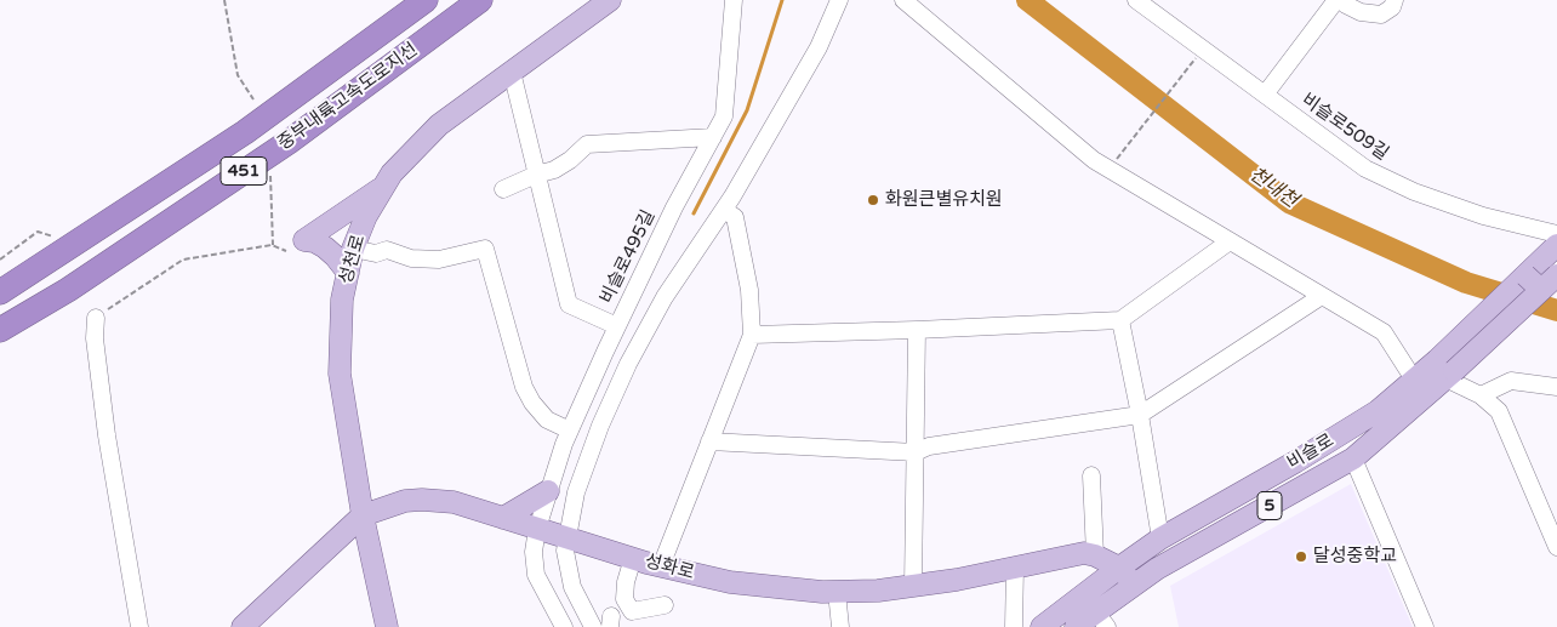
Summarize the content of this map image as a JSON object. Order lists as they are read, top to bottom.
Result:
{
  "streets": {
    "highway": ["중부내륙고속도로지선", "451"],
    "main road": [
      "성천로",
      "비슬로",
      "5",
      "성화로"
    ],
    "street": ["비슬로509길", "비슬로495길"]
  },
  "crossings": [
    ["비슬로509길", "비슬로"],
    ["비슬로495길", "성화로"],
    ["성천로", "성화로"],
    ["비슬로", "성화로"]
  ],
  "water": ["천내천"],
  "places": ["화원큰별유치원", "달성중학교"]
}
